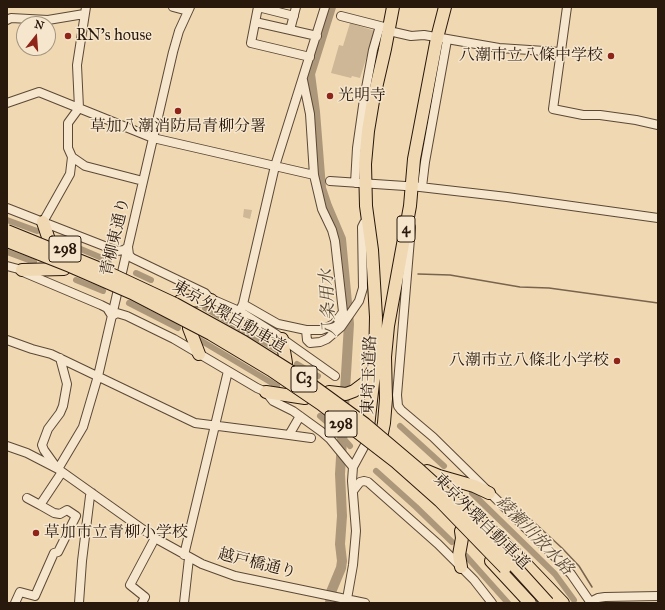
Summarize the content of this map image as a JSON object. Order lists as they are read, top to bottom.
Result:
{
  "streets": {
    "highway": [
      "4",
      "298",
      "東京外環自動車道",
      "東埼玉道路",
      "C3"
    ],
    "street": ["青柳東通り", "越戸橋通り"]
  },
  "crossings": [
    ["青柳東通り", "298"],
    ["青柳東通り", "越戸橋通り"],
    ["298", "東埼玉道路"]
  ],
  "water": ["八条用水", "綾瀬川放水路"],
  "places": [
    "RN's house",
    "八潮市立八條中学校",
    "光明寺",
    "草加八潮消防局青柳分署",
    "八潮市立八條北小学校",
    "草加市立青柳小学校"
  ],
  "north": "top"
}
